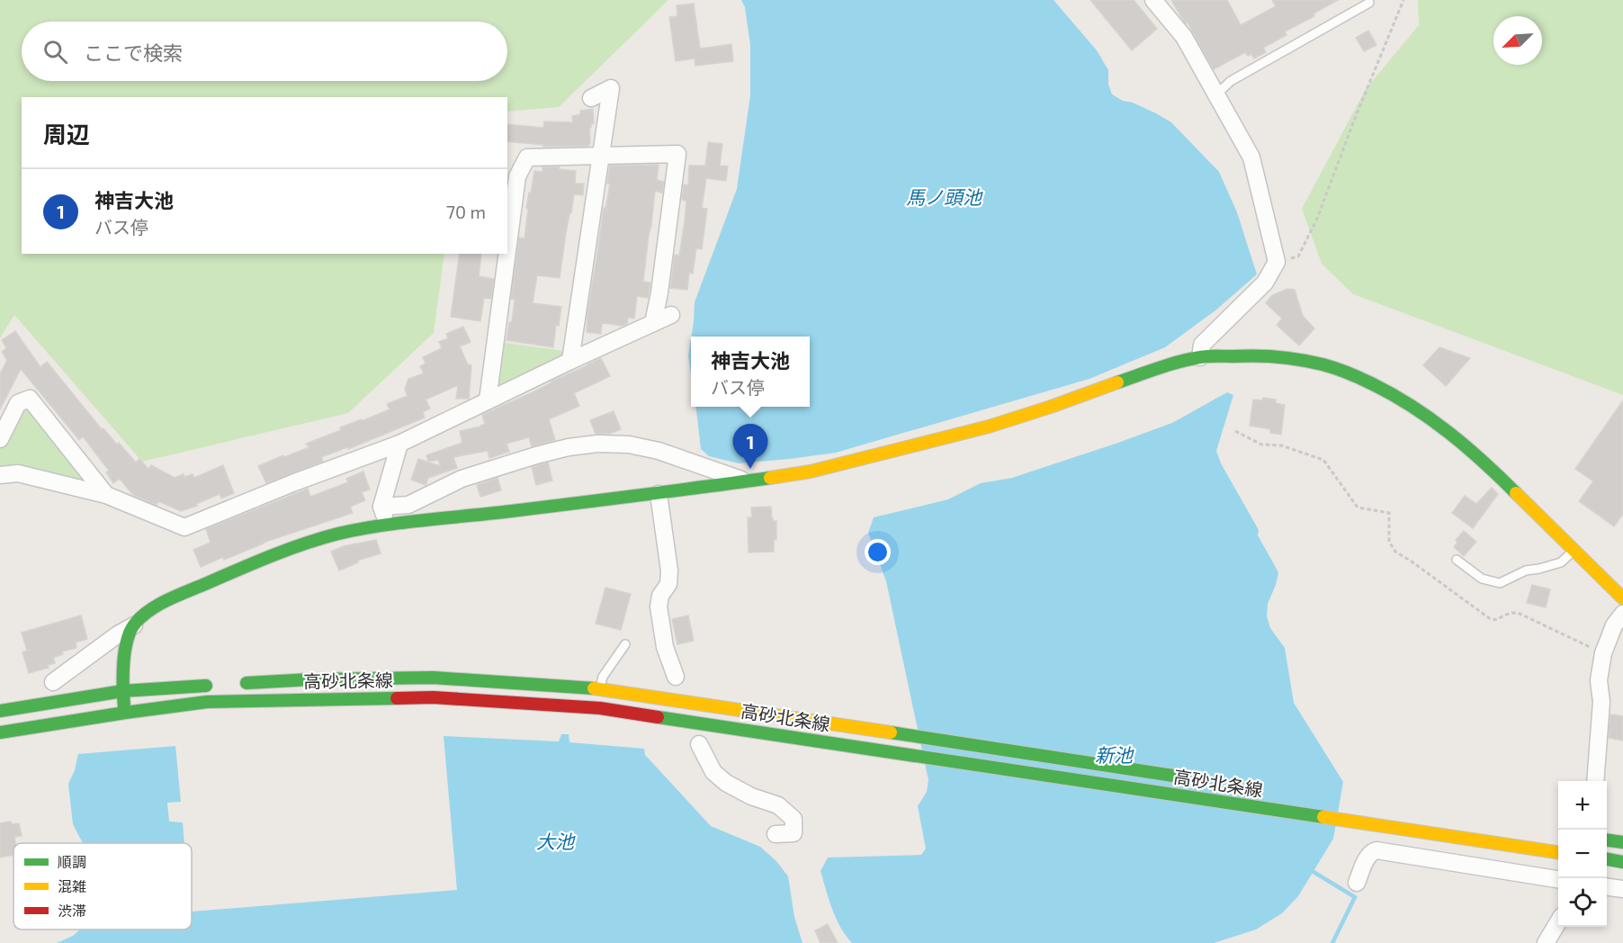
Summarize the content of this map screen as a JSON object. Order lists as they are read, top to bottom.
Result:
{
  "streets": {
    "main road": ["高砂北条線"]
  },
  "water": ["馬ノ頭池", "新池", "大池"],
  "legend": ["順調", "混雑", "渋滞"],
  "north": "bottom left",
  "page": {
    "search": "ここで検索",
    "heading": "周辺",
    "list": [
      {
        "mark": "1",
        "name": "神吉大池",
        "note": "バス停",
        "value": "70 m"
      }
    ],
    "popup": ["神吉大池", "バス停"],
    "pins": "1",
    "map_buttons": ["+", "−"]
  }
}
